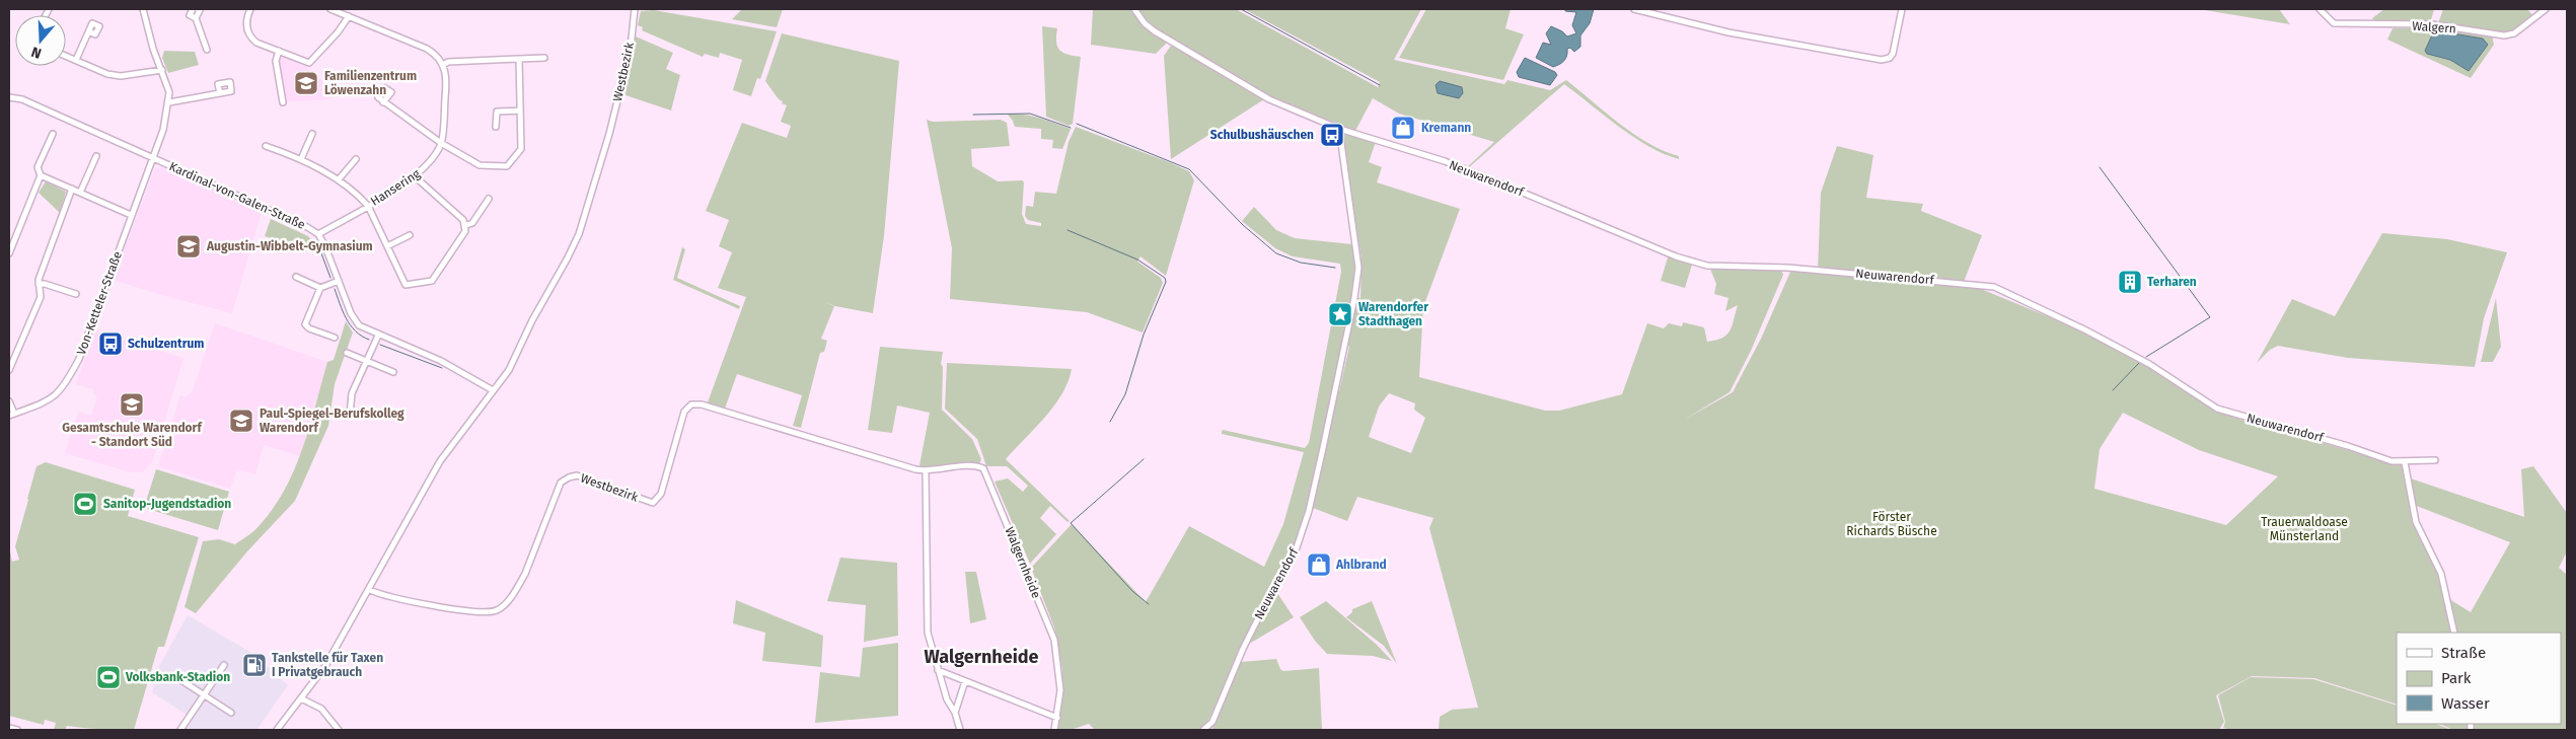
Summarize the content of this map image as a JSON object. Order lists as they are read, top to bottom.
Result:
{
  "streets": {
    "street": [
      "Walgern",
      "Westbezirk",
      "Neuwarendorf",
      "Hansering",
      "Kardinal-von-Galen-Straße",
      "Von-Ketteler-Straße",
      "Walgernheide"
    ]
  },
  "crossings": [
    ["Westbezirk", "Kardinal-von-Galen-Straße"],
    ["Westbezirk", "Walgernheide"],
    ["Hansering", "Kardinal-von-Galen-Straße"],
    ["Kardinal-von-Galen-Straße", "Von-Ketteler-Straße"]
  ],
  "districts": ["Walgernheide"],
  "parks": ["Förster Richards Büsche", "Trauerwaldoase Münsterland"],
  "places": {
    "school or university": [
      "Familienzentrum Löwenzahn",
      "Augustin-Wibbelt-Gymnasium",
      "Gesamtschule Warendorf - Standort Süd",
      "Paul-Spiegel-Berufskolleg Warendorf"
    ],
    "shop": ["Kremann", "Ahlbrand"],
    "bus stop": ["Schulbushäuschen", "Schulzentrum"],
    "building": ["Terharen"],
    "place": ["Warendorfer Stadthagen"],
    "sports": ["Sanitop-Jugendstadion", "Volksbank-Stadion"],
    "fuel station": ["Tankstelle für Taxen I Privatgebrauch"]
  },
  "legend": ["Straße", "Park", "Wasser"],
  "north": "bottom"
}
